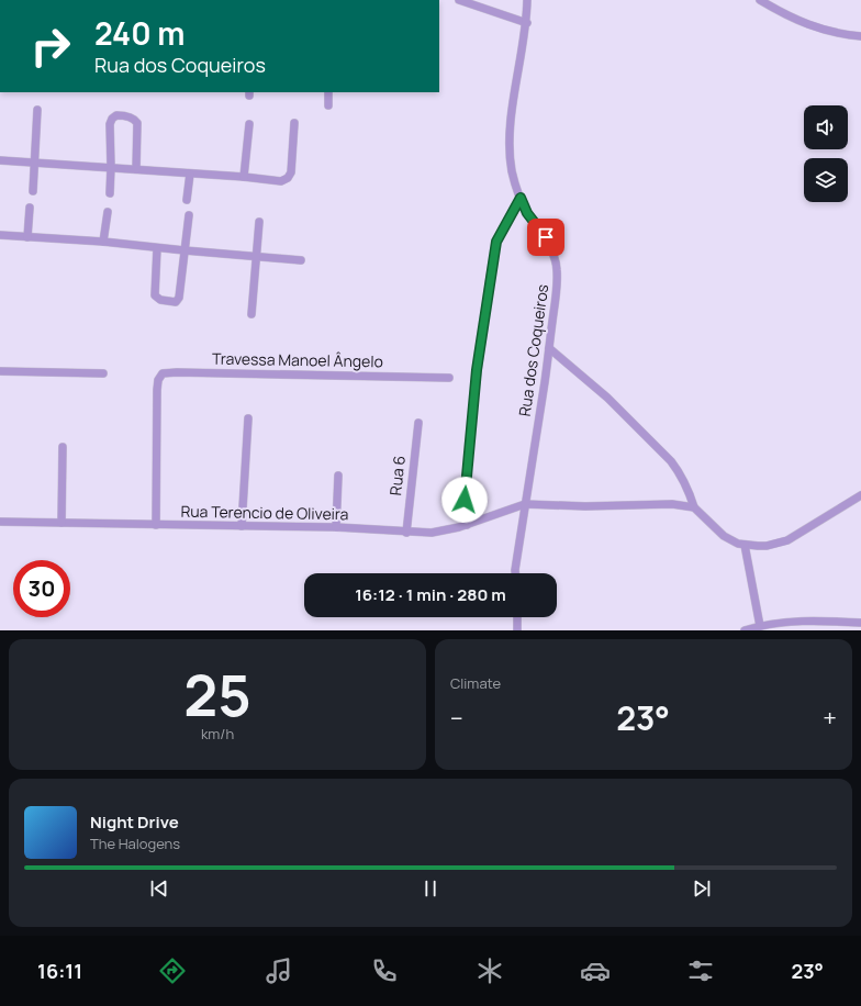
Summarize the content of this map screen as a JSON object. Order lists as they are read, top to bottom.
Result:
{
  "streets": {
    "street": [
      "Rua dos Coqueiros",
      "Travessa Manoel Ângelo",
      "Rua 6",
      "Rua Terencio de Oliveira"
    ]
  },
  "crossings": [
    ["Rua dos Coqueiros", "Rua Terencio de Oliveira"],
    ["Travessa Manoel Ângelo", "Rua Terencio de Oliveira"],
    ["Rua 6", "Rua Terencio de Oliveira"]
  ],
  "page": {
    "turn": ["240 m", "Rua dos Coqueiros"],
    "limit": "30",
    "trip": "16:12 · 1 min · 280 m",
    "tile": [
      ["25", "km/h"],
      "Climate"
    ],
    "heat": ["−", "23°", "+"],
    "song": ["Night Drive", "The Halogens"],
    "tabs": ["16:11", "23°"]
  }
}
